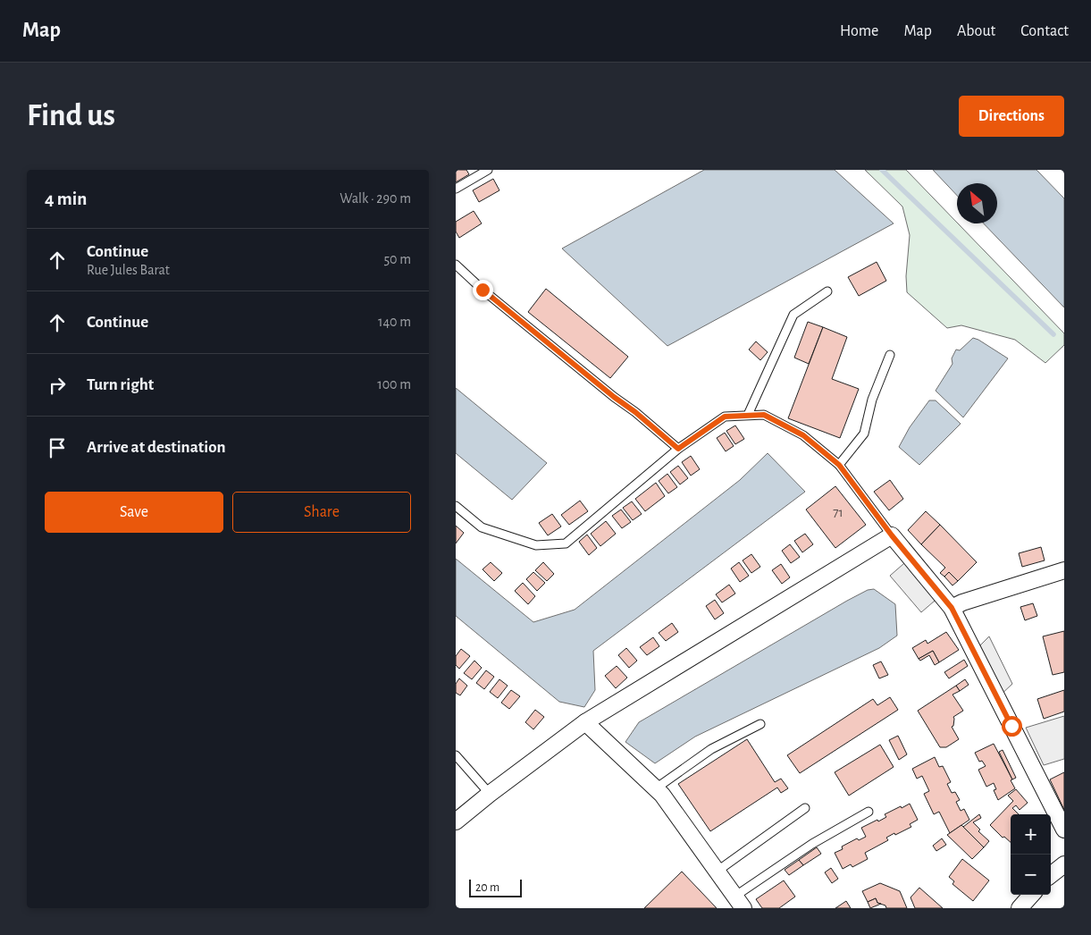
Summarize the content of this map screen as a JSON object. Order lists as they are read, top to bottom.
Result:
{
  "house_numbers": ["71"],
  "scale_bar": "20 m",
  "north": "top left",
  "page": {
    "header": "Map",
    "nav": [
      "Home",
      "Map",
      "About",
      "Contact"
    ],
    "buttons": [
      "Directions",
      ["Save", "Share"]
    ],
    "title": "Find us",
    "heading": ["4 min", "Walk · 290 m"],
    "list": [
      ["Continue", "Rue Jules Barat", "50 m"],
      ["Continue", "140 m"],
      ["Turn right", "100 m"],
      "Arrive at destination"
    ],
    "map_buttons": ["+", "−"],
    "scale": "20 m"
  }
}
